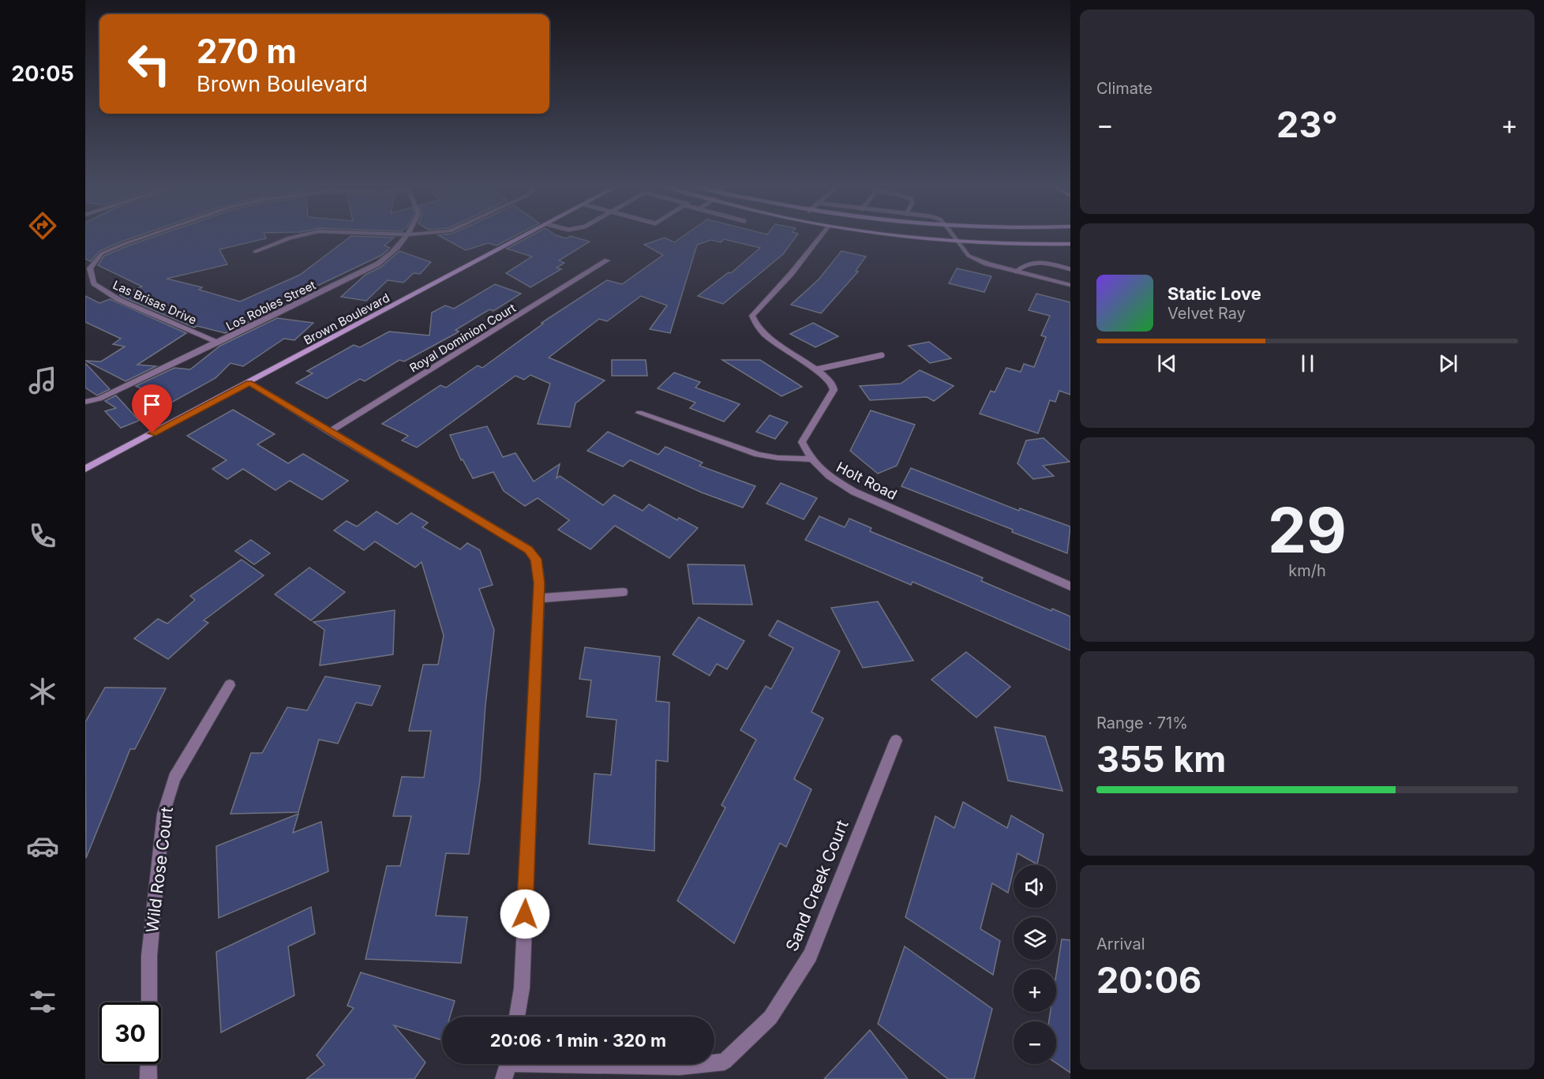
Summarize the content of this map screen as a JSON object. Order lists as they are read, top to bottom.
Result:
{
  "streets": {
    "main road": ["Brown Boulevard"],
    "street": [
      "Las Brisas Drive",
      "Los Robles Street",
      "Royal Dominion Court",
      "Holt Road",
      "Wild Rose Court",
      "Sand Creek Court"
    ]
  },
  "crossings": [
    ["Las Brisas Drive", "Los Robles Street"]
  ],
  "page": {
    "tabs": "20:05",
    "tile": [
      "Climate",
      ["29", "km/h"],
      ["Range · 71%", "355 km"],
      ["Arrival", "20:06"]
    ],
    "turn": ["270 m", "Brown Boulevard"],
    "heat": ["−", "23°", "+"],
    "song": ["Static Love", "Velvet Ray"],
    "map_buttons": ["+", "−"],
    "limit": "30",
    "trip": "20:06 · 1 min · 320 m"
  }
}
